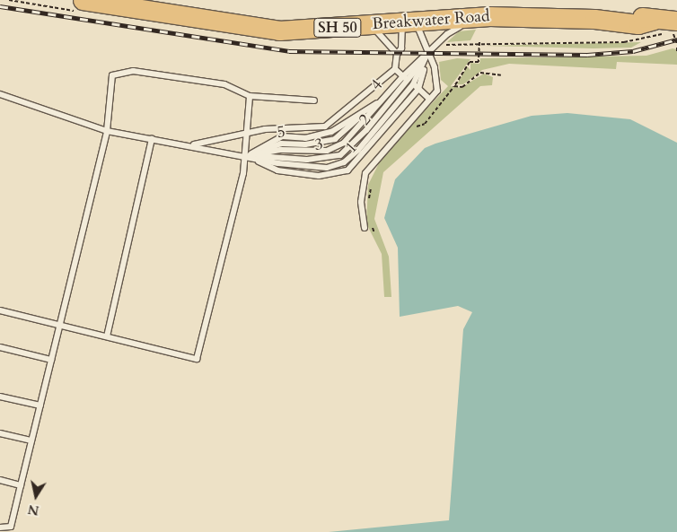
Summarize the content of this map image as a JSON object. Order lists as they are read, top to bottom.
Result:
{
  "streets": {
    "highway": ["Breakwater Road", "SH 50"],
    "lane": [
      "4",
      "2",
      "5",
      "3",
      "1"
    ]
  },
  "crossings": [
    ["Breakwater Road", "SH 50"],
    ["4", "2"],
    ["4", "5"],
    ["4", "3"],
    ["4", "1"],
    ["2", "5"],
    ["2", "3"],
    ["2", "1"],
    ["5", "3"],
    ["5", "1"],
    ["3", "1"]
  ],
  "north": "bottom"
}
